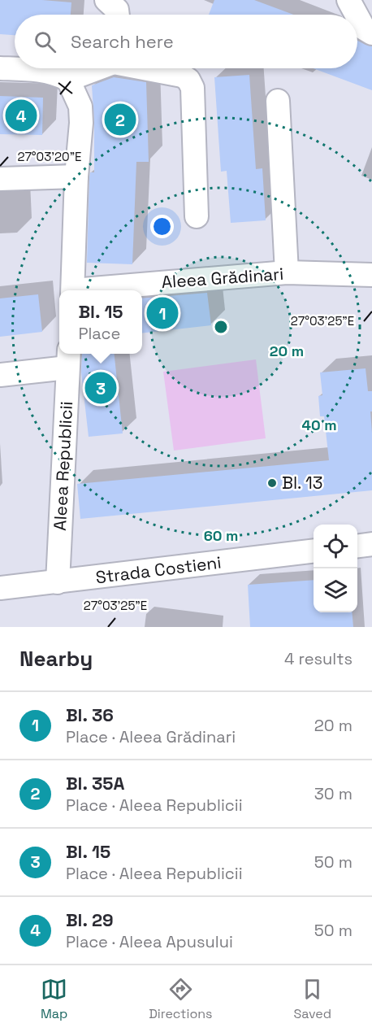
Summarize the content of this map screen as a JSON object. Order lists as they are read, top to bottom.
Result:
{
  "streets": {
    "street": ["Aleea Grădinari", "Aleea Republicii", "Strada Costieni"]
  },
  "crossings": [
    ["Aleea Republicii", "Strada Costieni"]
  ],
  "places": ["Bl. 13"],
  "page": {
    "search": "Search here",
    "pins": [
      "4",
      "2",
      "1",
      "3"
    ],
    "popup": ["Bl. 15", "Place"],
    "heading": ["Nearby", "4 results"],
    "list": [
      {
        "mark": "1",
        "name": "Bl. 36",
        "note": "Place · Aleea Grădinari",
        "value": "20 m"
      },
      {
        "mark": "2",
        "name": "Bl. 35A",
        "note": "Place · Aleea Republicii",
        "value": "30 m"
      },
      {
        "mark": "3",
        "name": "Bl. 15",
        "note": "Place · Aleea Republicii",
        "value": "50 m"
      },
      {
        "mark": "4",
        "name": "Bl. 29",
        "note": "Place · Aleea Apusului",
        "value": "50 m"
      }
    ],
    "nav": ["Map", "Directions", "Saved"]
  },
  "coordinates": ["27°03'20\"E", "27°03'25\"E"],
  "rings": ["20 m", "40 m", "60 m"]
}
